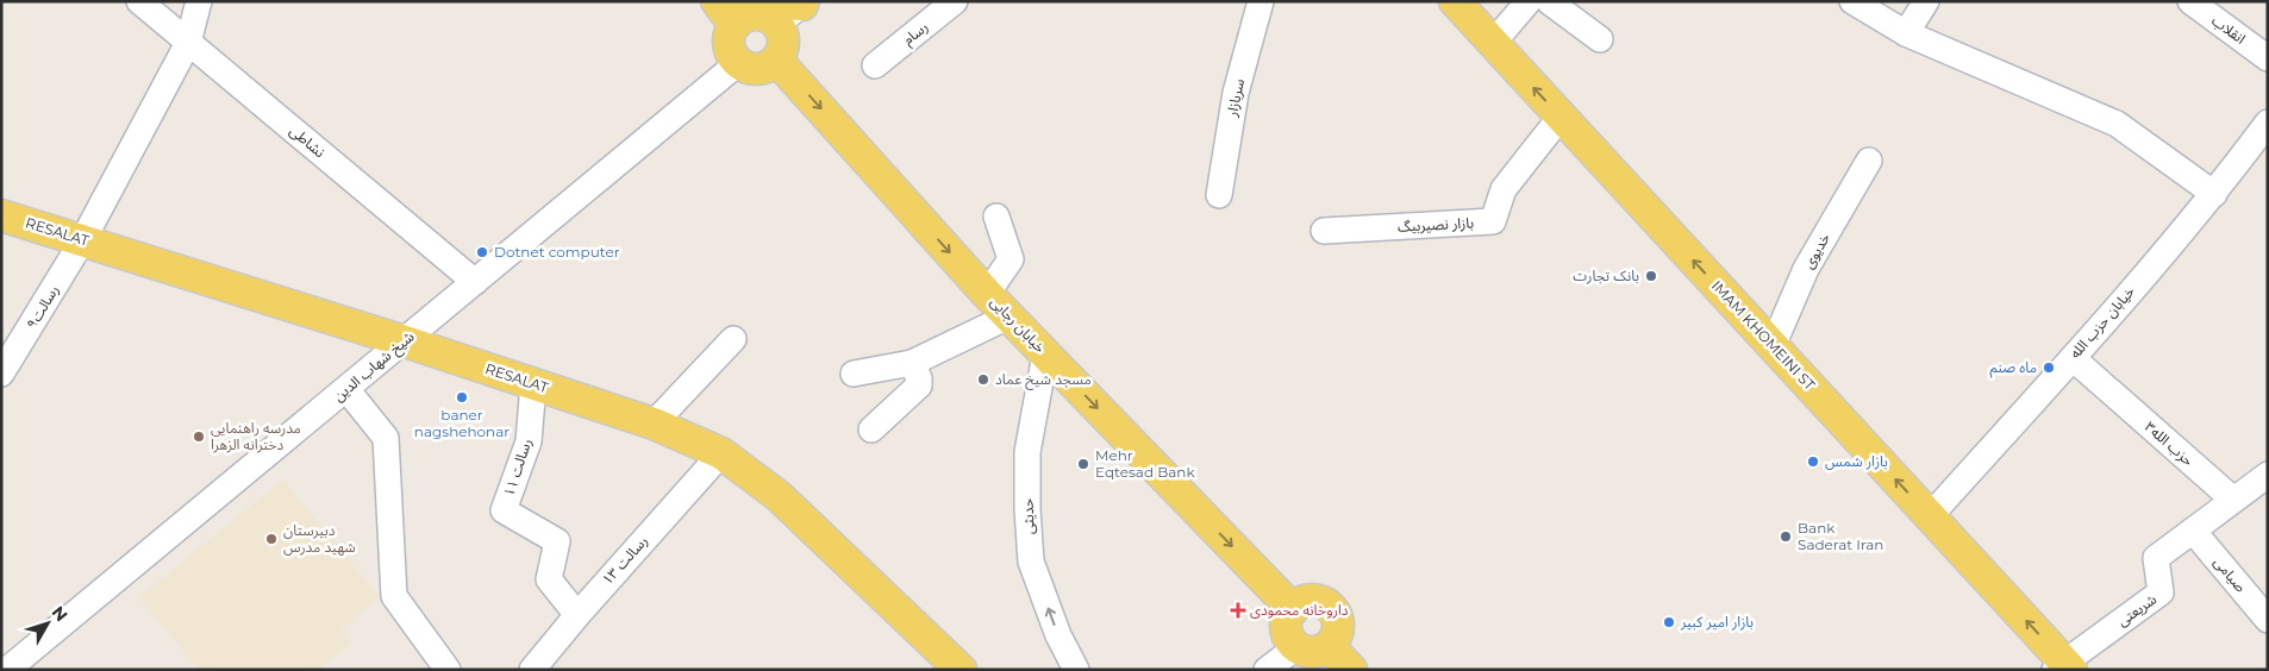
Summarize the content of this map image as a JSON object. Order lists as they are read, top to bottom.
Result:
{
  "streets": {
    "main road": ["RESALAT", "خیابان رجایی", "IMAM KHOMEINI ST"],
    "street": [
      "انقلاب",
      "رسام",
      "سربازار",
      "نشاطی",
      "بازار نصیربیگ",
      "خدیوی",
      "رسالت۹",
      "خیابان حزب الله",
      "شیخ شهاب الدین",
      "حزب الله۳",
      "رسالت ۱۱",
      "حدیثی",
      "رسالت ۱۳",
      "صیامی",
      "شریعتی"
    ]
  },
  "crossings": [
    ["نشاطی", "رسالت۹"],
    ["نشاطی", "شیخ شهاب الدین"],
    ["بازار نصیربیگ", "IMAM KHOMEINI ST"],
    ["RESALAT", "رسالت۹"],
    ["RESALAT", "شیخ شهاب الدین"],
    ["RESALAT", "رسالت ۱۱"],
    ["RESALAT", "رسالت ۱۳"],
    ["خدیوی", "IMAM KHOMEINI ST"],
    ["خیابان حزب الله", "IMAM KHOMEINI ST"],
    ["خیابان حزب الله", "حزب الله۳"],
    ["خیابان رجایی", "حدیثی"],
    ["IMAM KHOMEINI ST", "شریعتی"],
    ["حزب الله۳", "شریعتی"],
    ["رسالت ۱۱", "رسالت ۱۳"],
    ["صیامی", "شریعتی"]
  ],
  "one_way": ["خیابان رجایی", "IMAM KHOMEINI ST", "حدیثی"],
  "places": {
    "other": [
      "Dotnet computer",
      "بانک تجارت",
      "ماه صنم",
      "مسجد شیخ عماد",
      "baner nagshehonar",
      "مدرسه راهنمایی دخترانه الزهرا",
      "بازار شمس",
      "Mehr Eqtesad Bank",
      "Bank Saderat Iran",
      "دبیرستان شهید مدرس",
      "بازار امیر کبیر"
    ],
    "health": ["داروخانه محمودی"]
  },
  "north": "top right"
}
